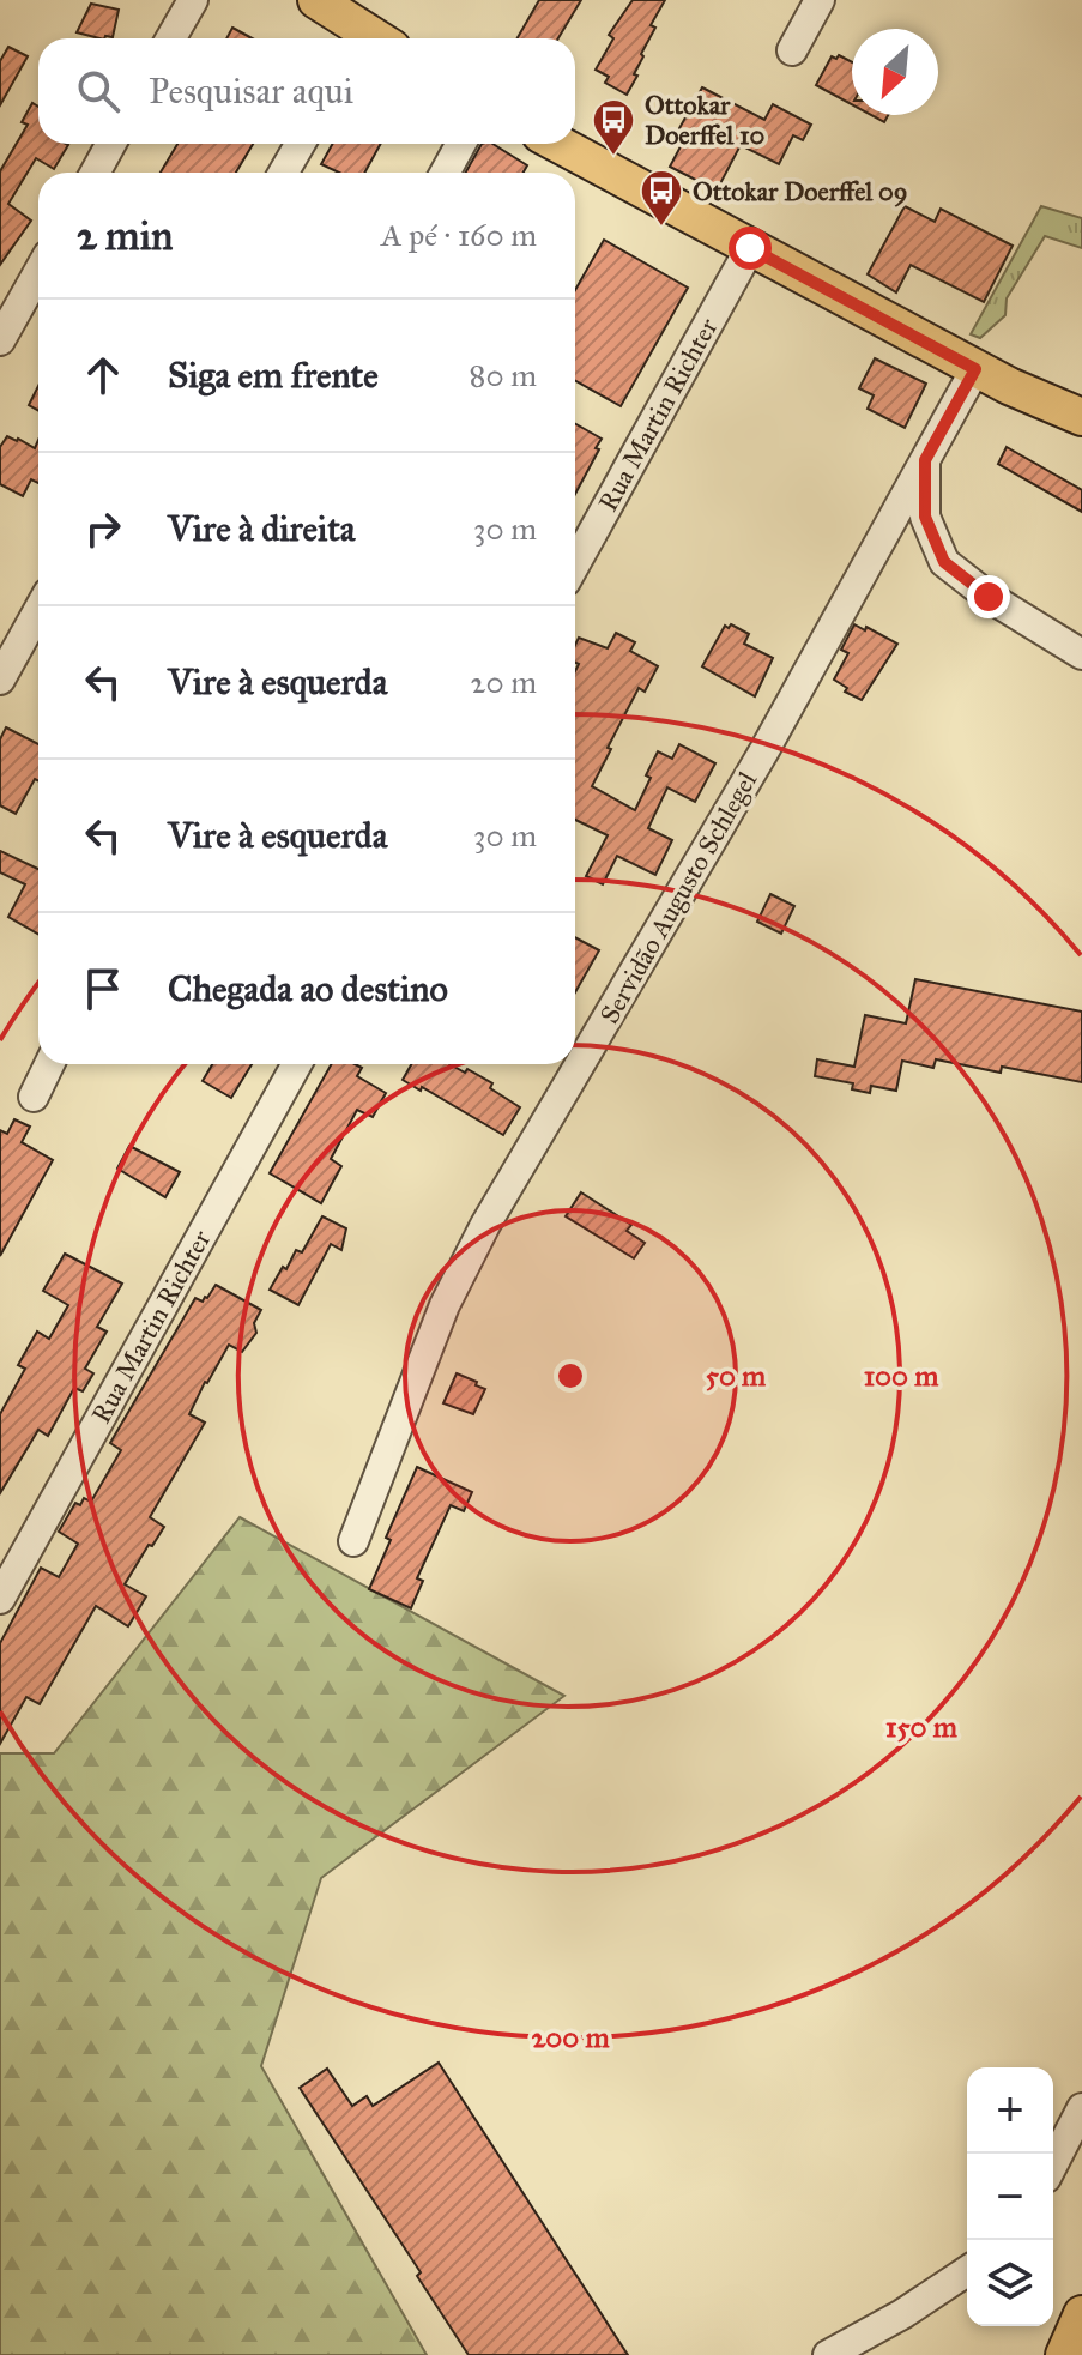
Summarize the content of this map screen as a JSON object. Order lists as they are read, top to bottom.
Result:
{
  "streets": {
    "street": ["Rua Martin Richter", "Servidão Augusto Schlegel"]
  },
  "places": {
    "bus stop": ["Ottokar Doerffel 10", "Ottokar Doerffel 09"]
  },
  "north": "bottom left",
  "page": {
    "search": "Pesquisar aqui",
    "heading": ["2 min", "A pé · 160 m"],
    "list": [
      ["Siga em frente", "80 m"],
      ["Vire à direita", "30 m"],
      ["Vire à esquerda", "20 m"],
      ["Vire à esquerda", "30 m"],
      "Chegada ao destino"
    ],
    "map_buttons": ["+", "−"]
  },
  "rings": [
    "50 m",
    "100 m",
    "150 m",
    "200 m"
  ]
}
